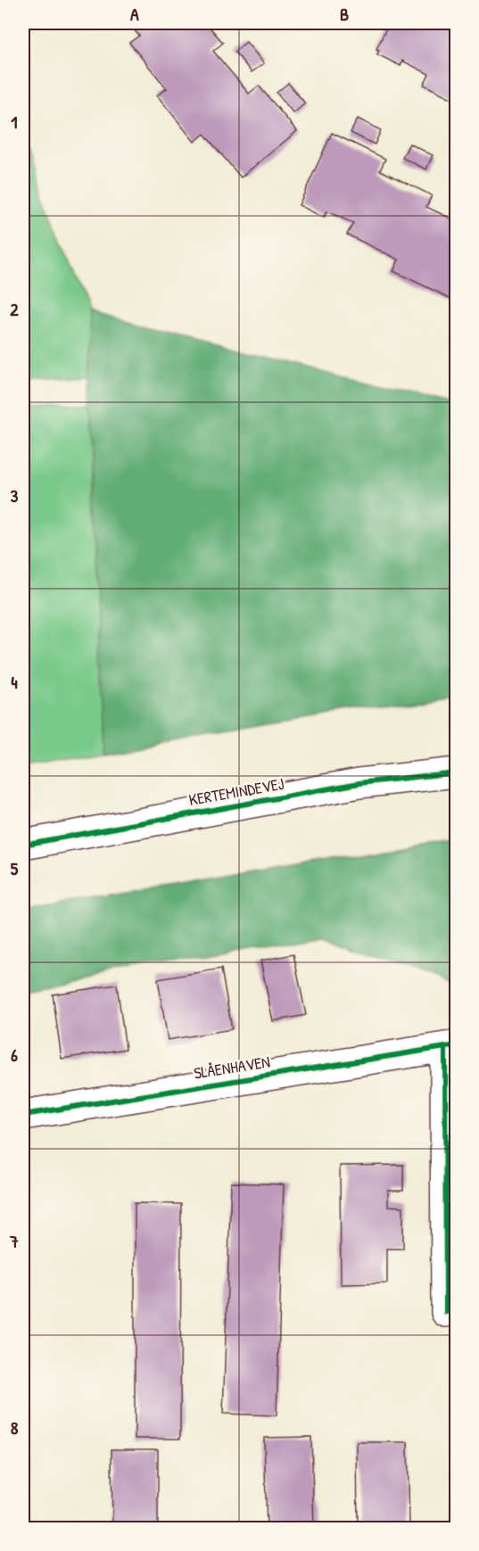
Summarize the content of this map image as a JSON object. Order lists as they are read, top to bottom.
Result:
{
  "streets": {
    "street": ["KERTEMINDEVEJ", "SLÅENHAVEN"]
  },
  "grid": {
    "columns": ["A", "B"],
    "rows": [
      "1",
      "2",
      "3",
      "4",
      "5",
      "6",
      "7",
      "8"
    ]
  }
}
